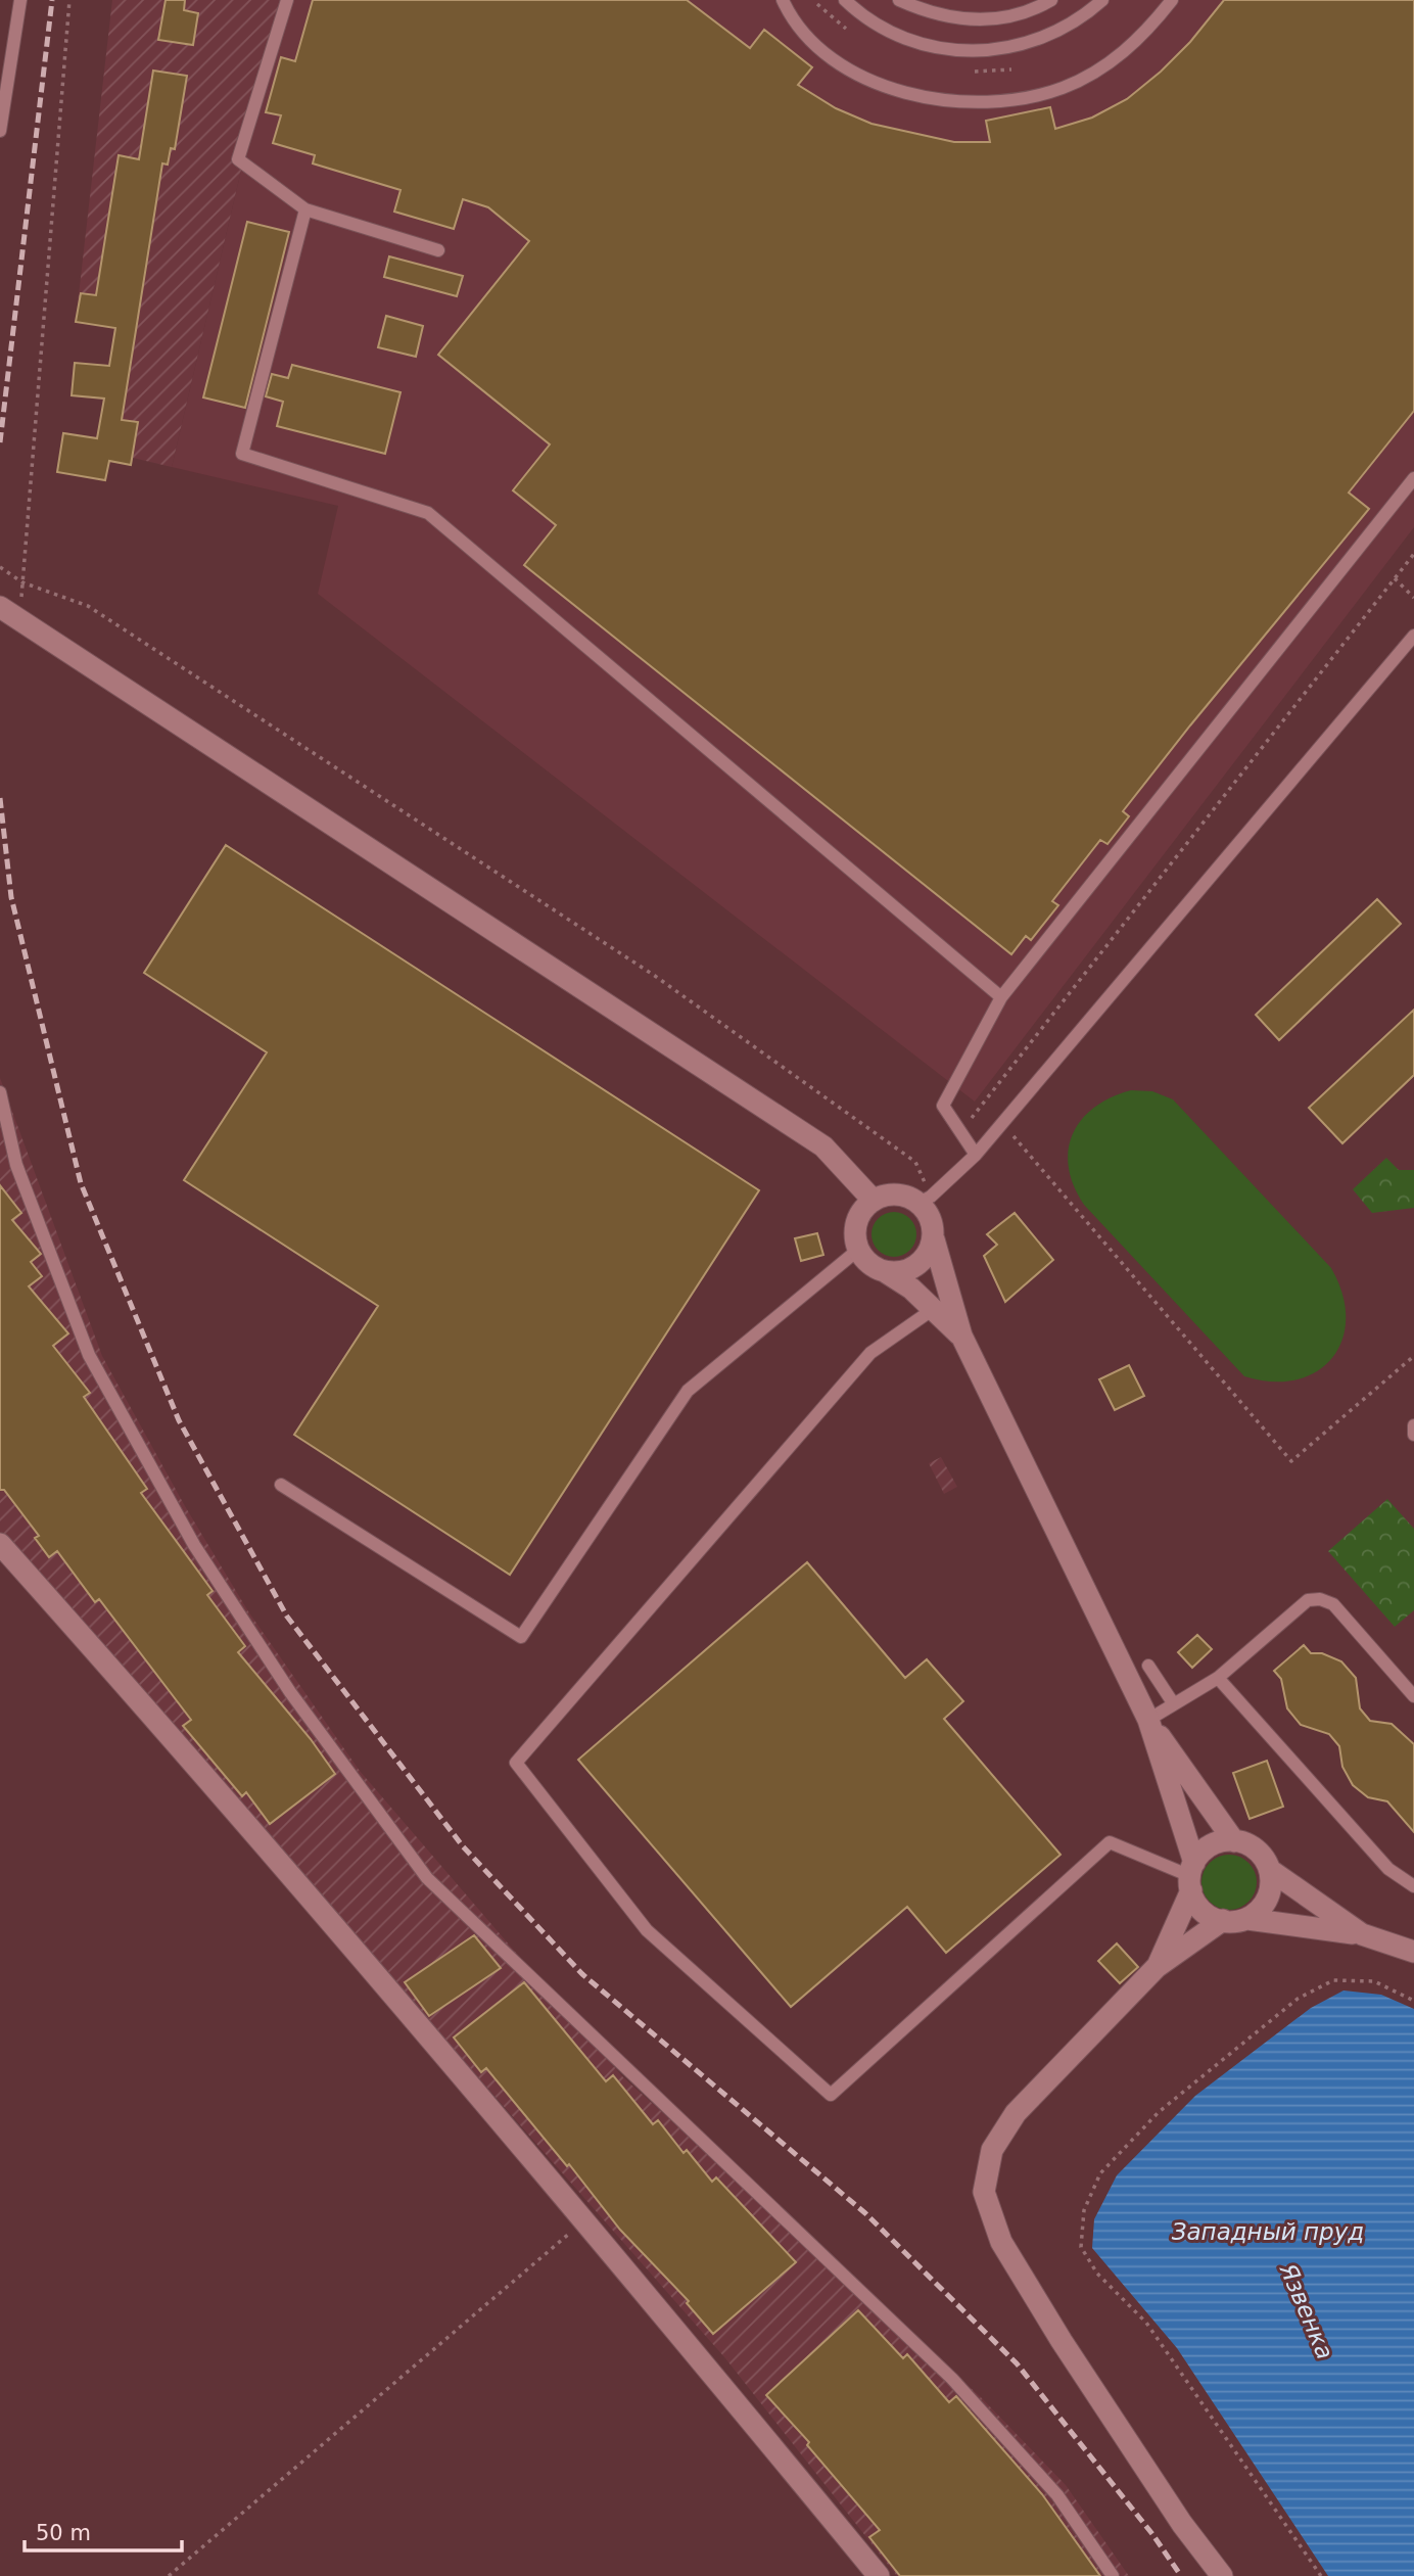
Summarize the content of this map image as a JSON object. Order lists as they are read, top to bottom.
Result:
{
  "water": ["Западный пруд", "Язвенка"],
  "scale_bar": "50 m"
}
